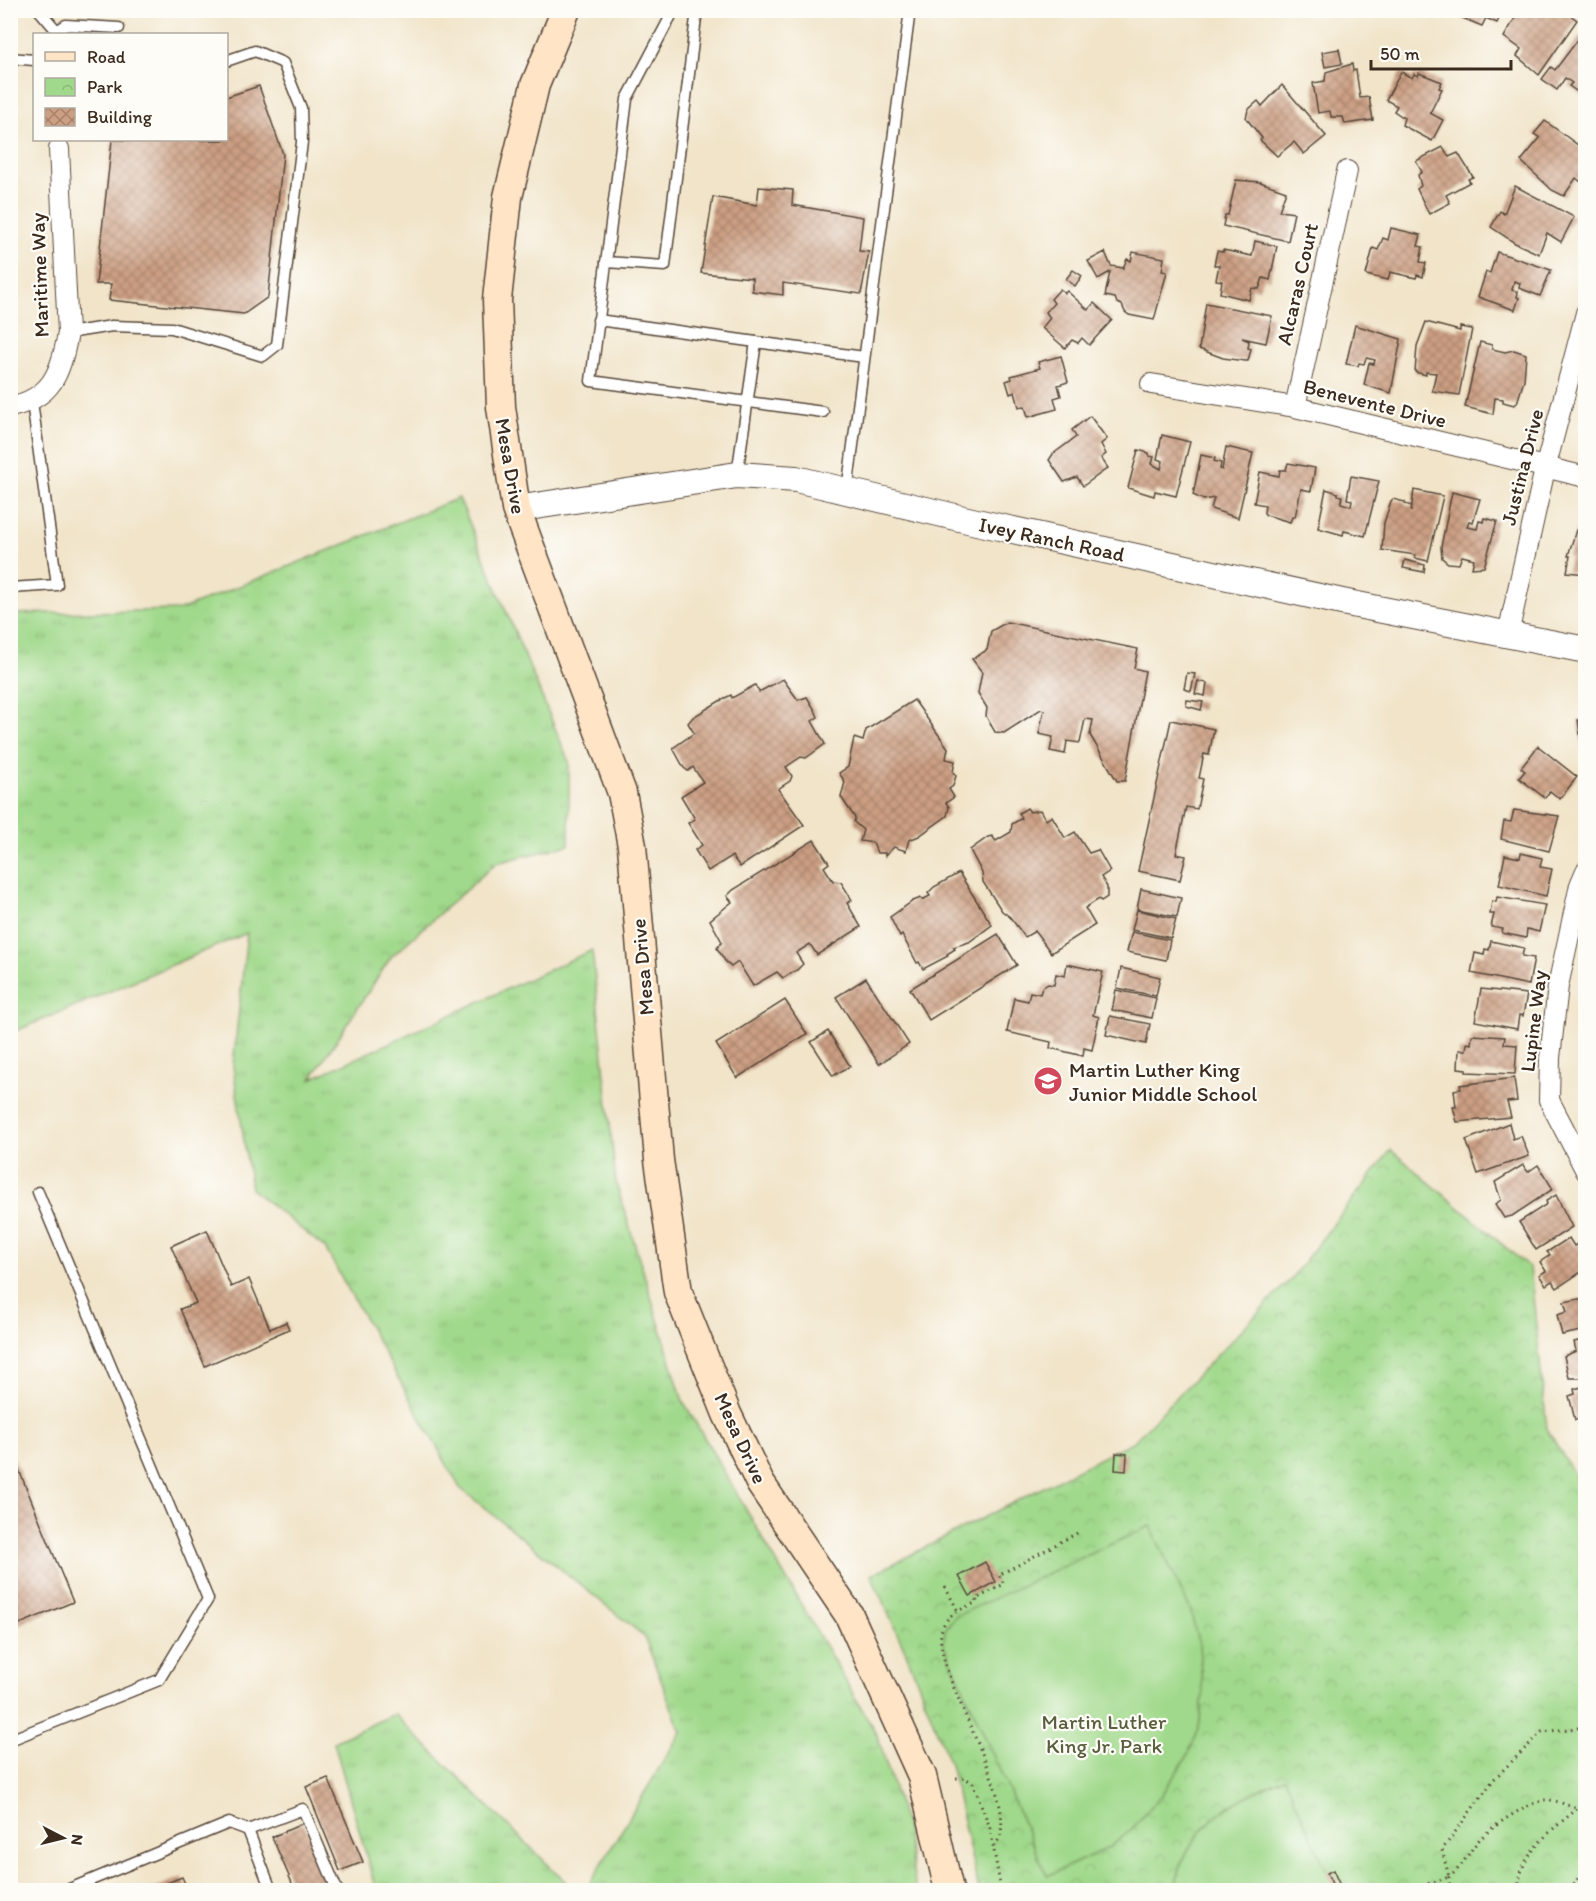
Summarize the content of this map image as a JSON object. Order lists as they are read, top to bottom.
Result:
{
  "streets": {
    "main road": ["Mesa Drive"],
    "street": [
      "Maritime Way",
      "Alcaras Court",
      "Benevente Drive",
      "Justina Drive",
      "Ivey Ranch Road",
      "Lupine Way"
    ]
  },
  "crossings": [
    ["Alcaras Court", "Benevente Drive"],
    ["Benevente Drive", "Justina Drive"],
    ["Mesa Drive", "Ivey Ranch Road"],
    ["Justina Drive", "Ivey Ranch Road"]
  ],
  "parks": ["Martin Luther King Jr. Park"],
  "places": {
    "school or university": ["Martin Luther King Junior Middle School"]
  },
  "legend": ["Road", "Park", "Building"],
  "scale_bar": "50 m",
  "north": "right"
}
